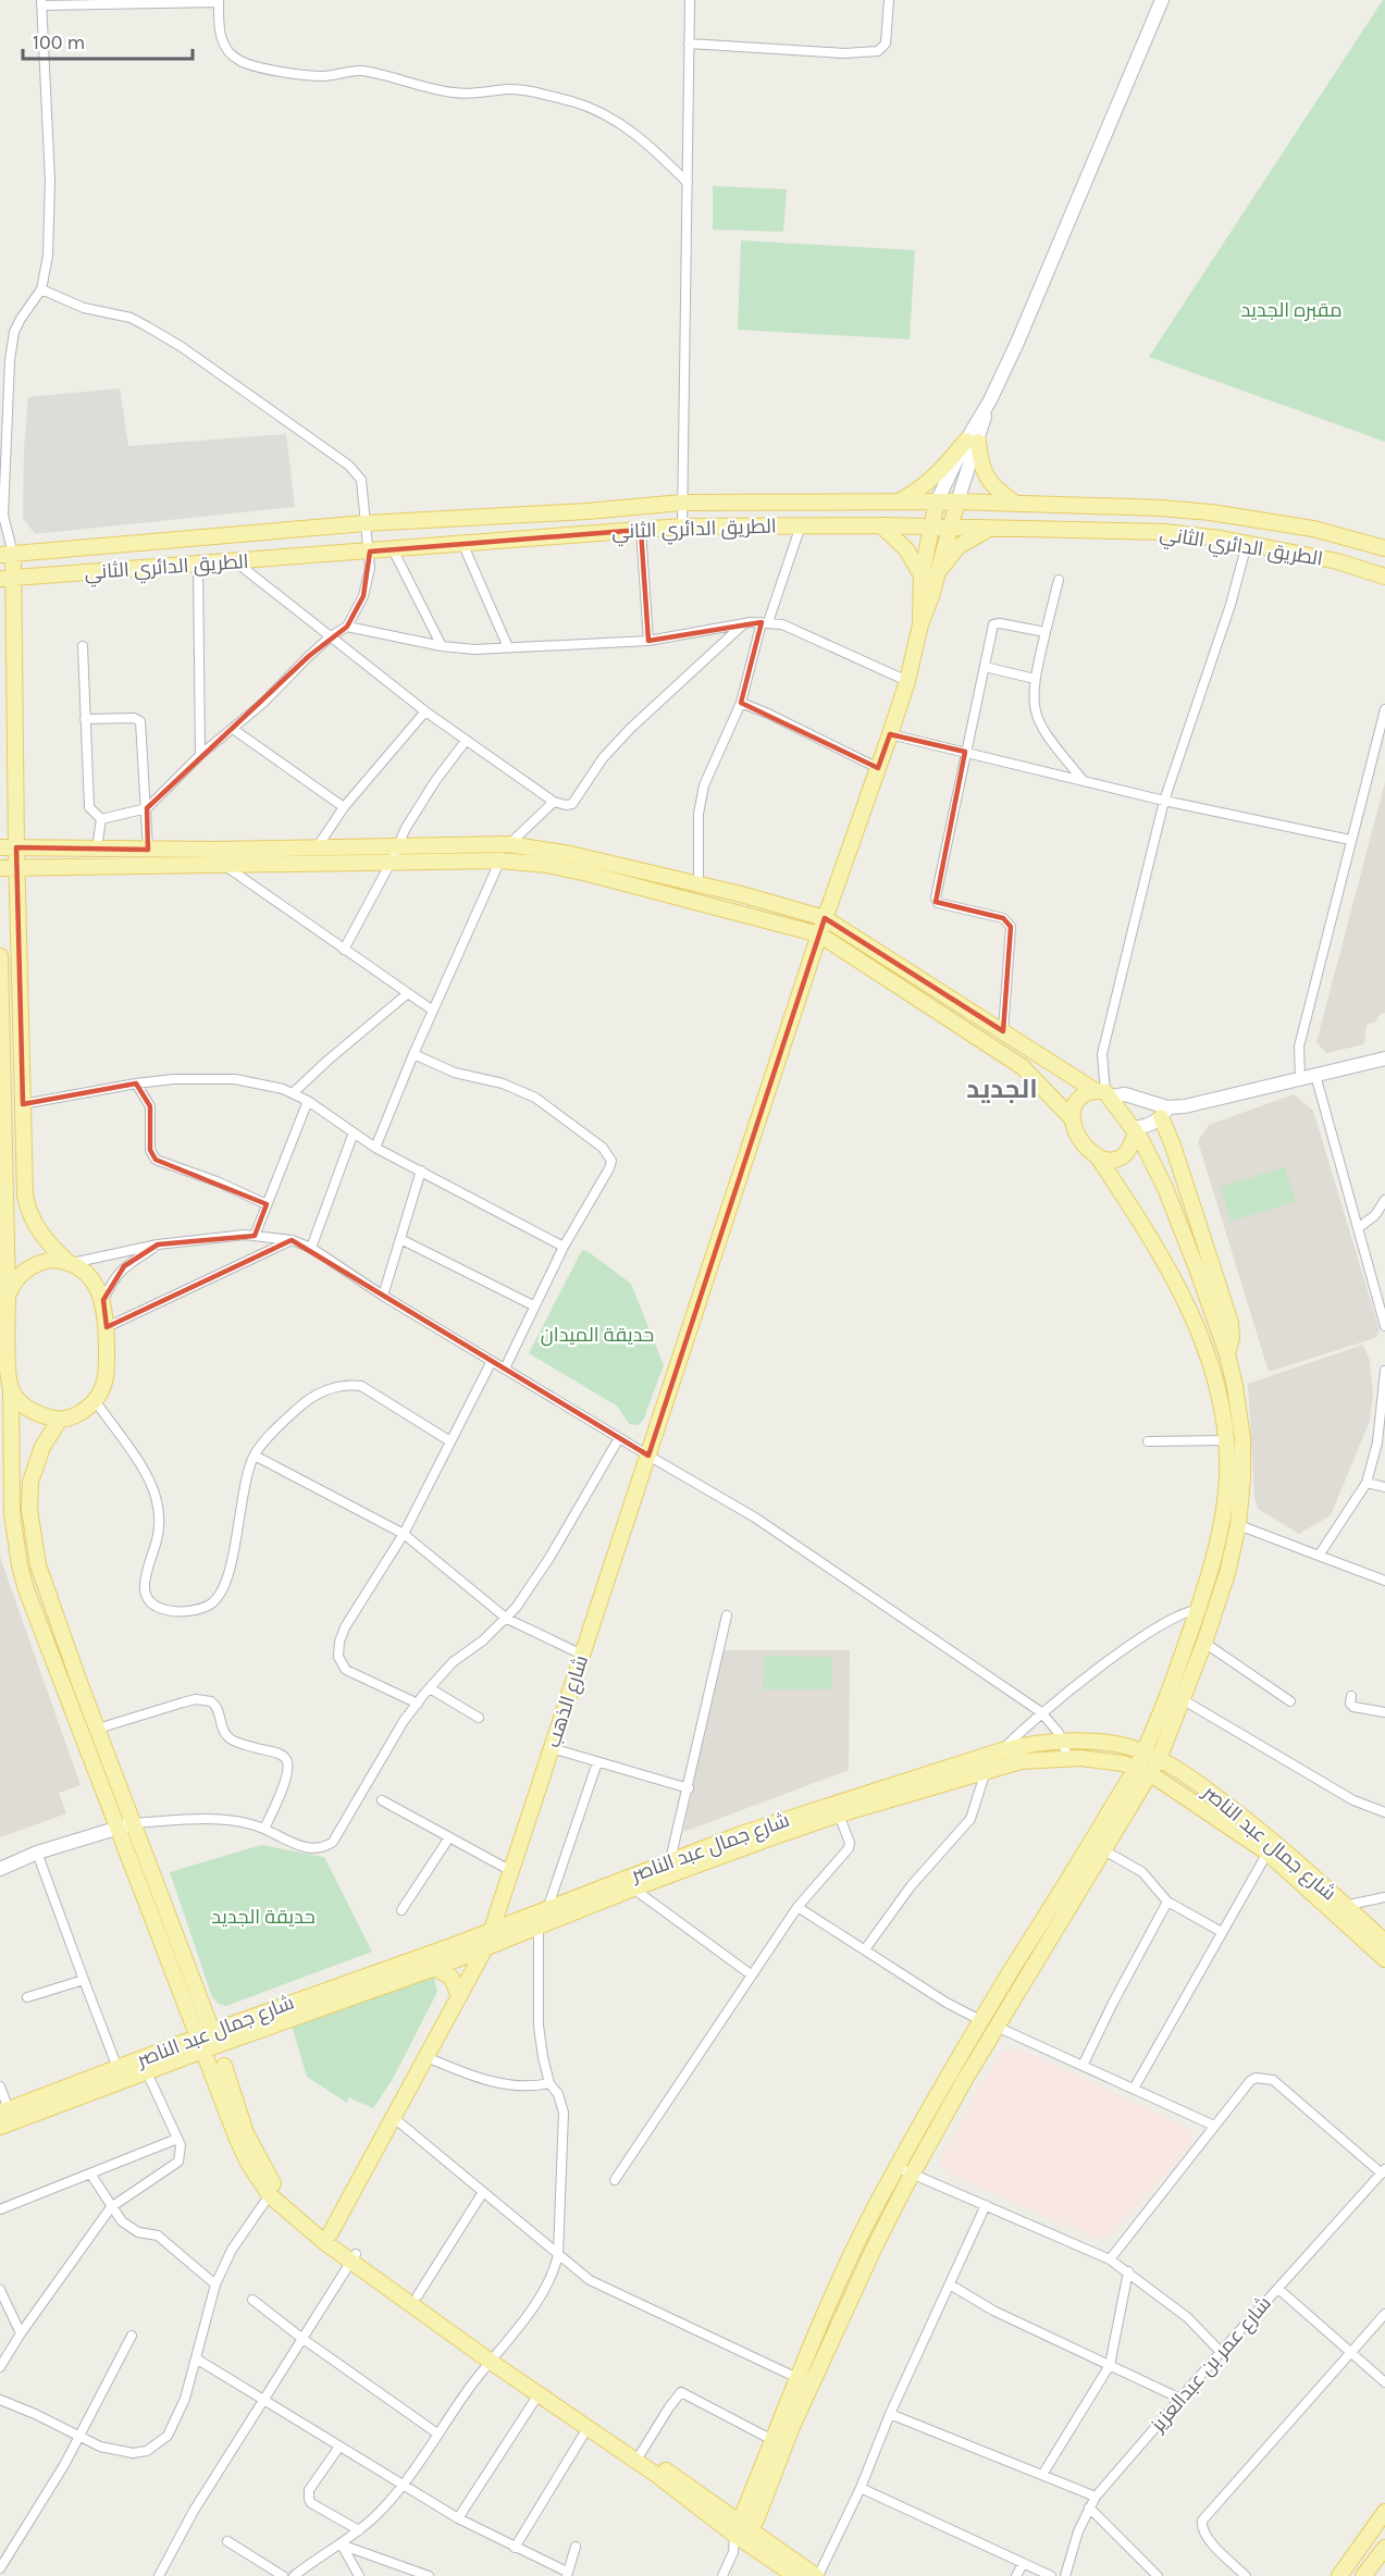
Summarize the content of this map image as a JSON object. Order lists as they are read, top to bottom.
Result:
{
  "streets": {
    "main road": ["الطريق الدائري الثاني", "شارع الذهب", "شارع جمال عبد الناصر"],
    "street": ["شارع عمر بن عبدالعزيز"]
  },
  "crossings": [
    ["شارع الذهب", "شارع جمال عبد الناصر"]
  ],
  "districts": ["الجديد"],
  "parks": ["مقبره الجديد", "حديقة الميدان", "حديقة الجديد"],
  "scale_bar": "100 m"
}
